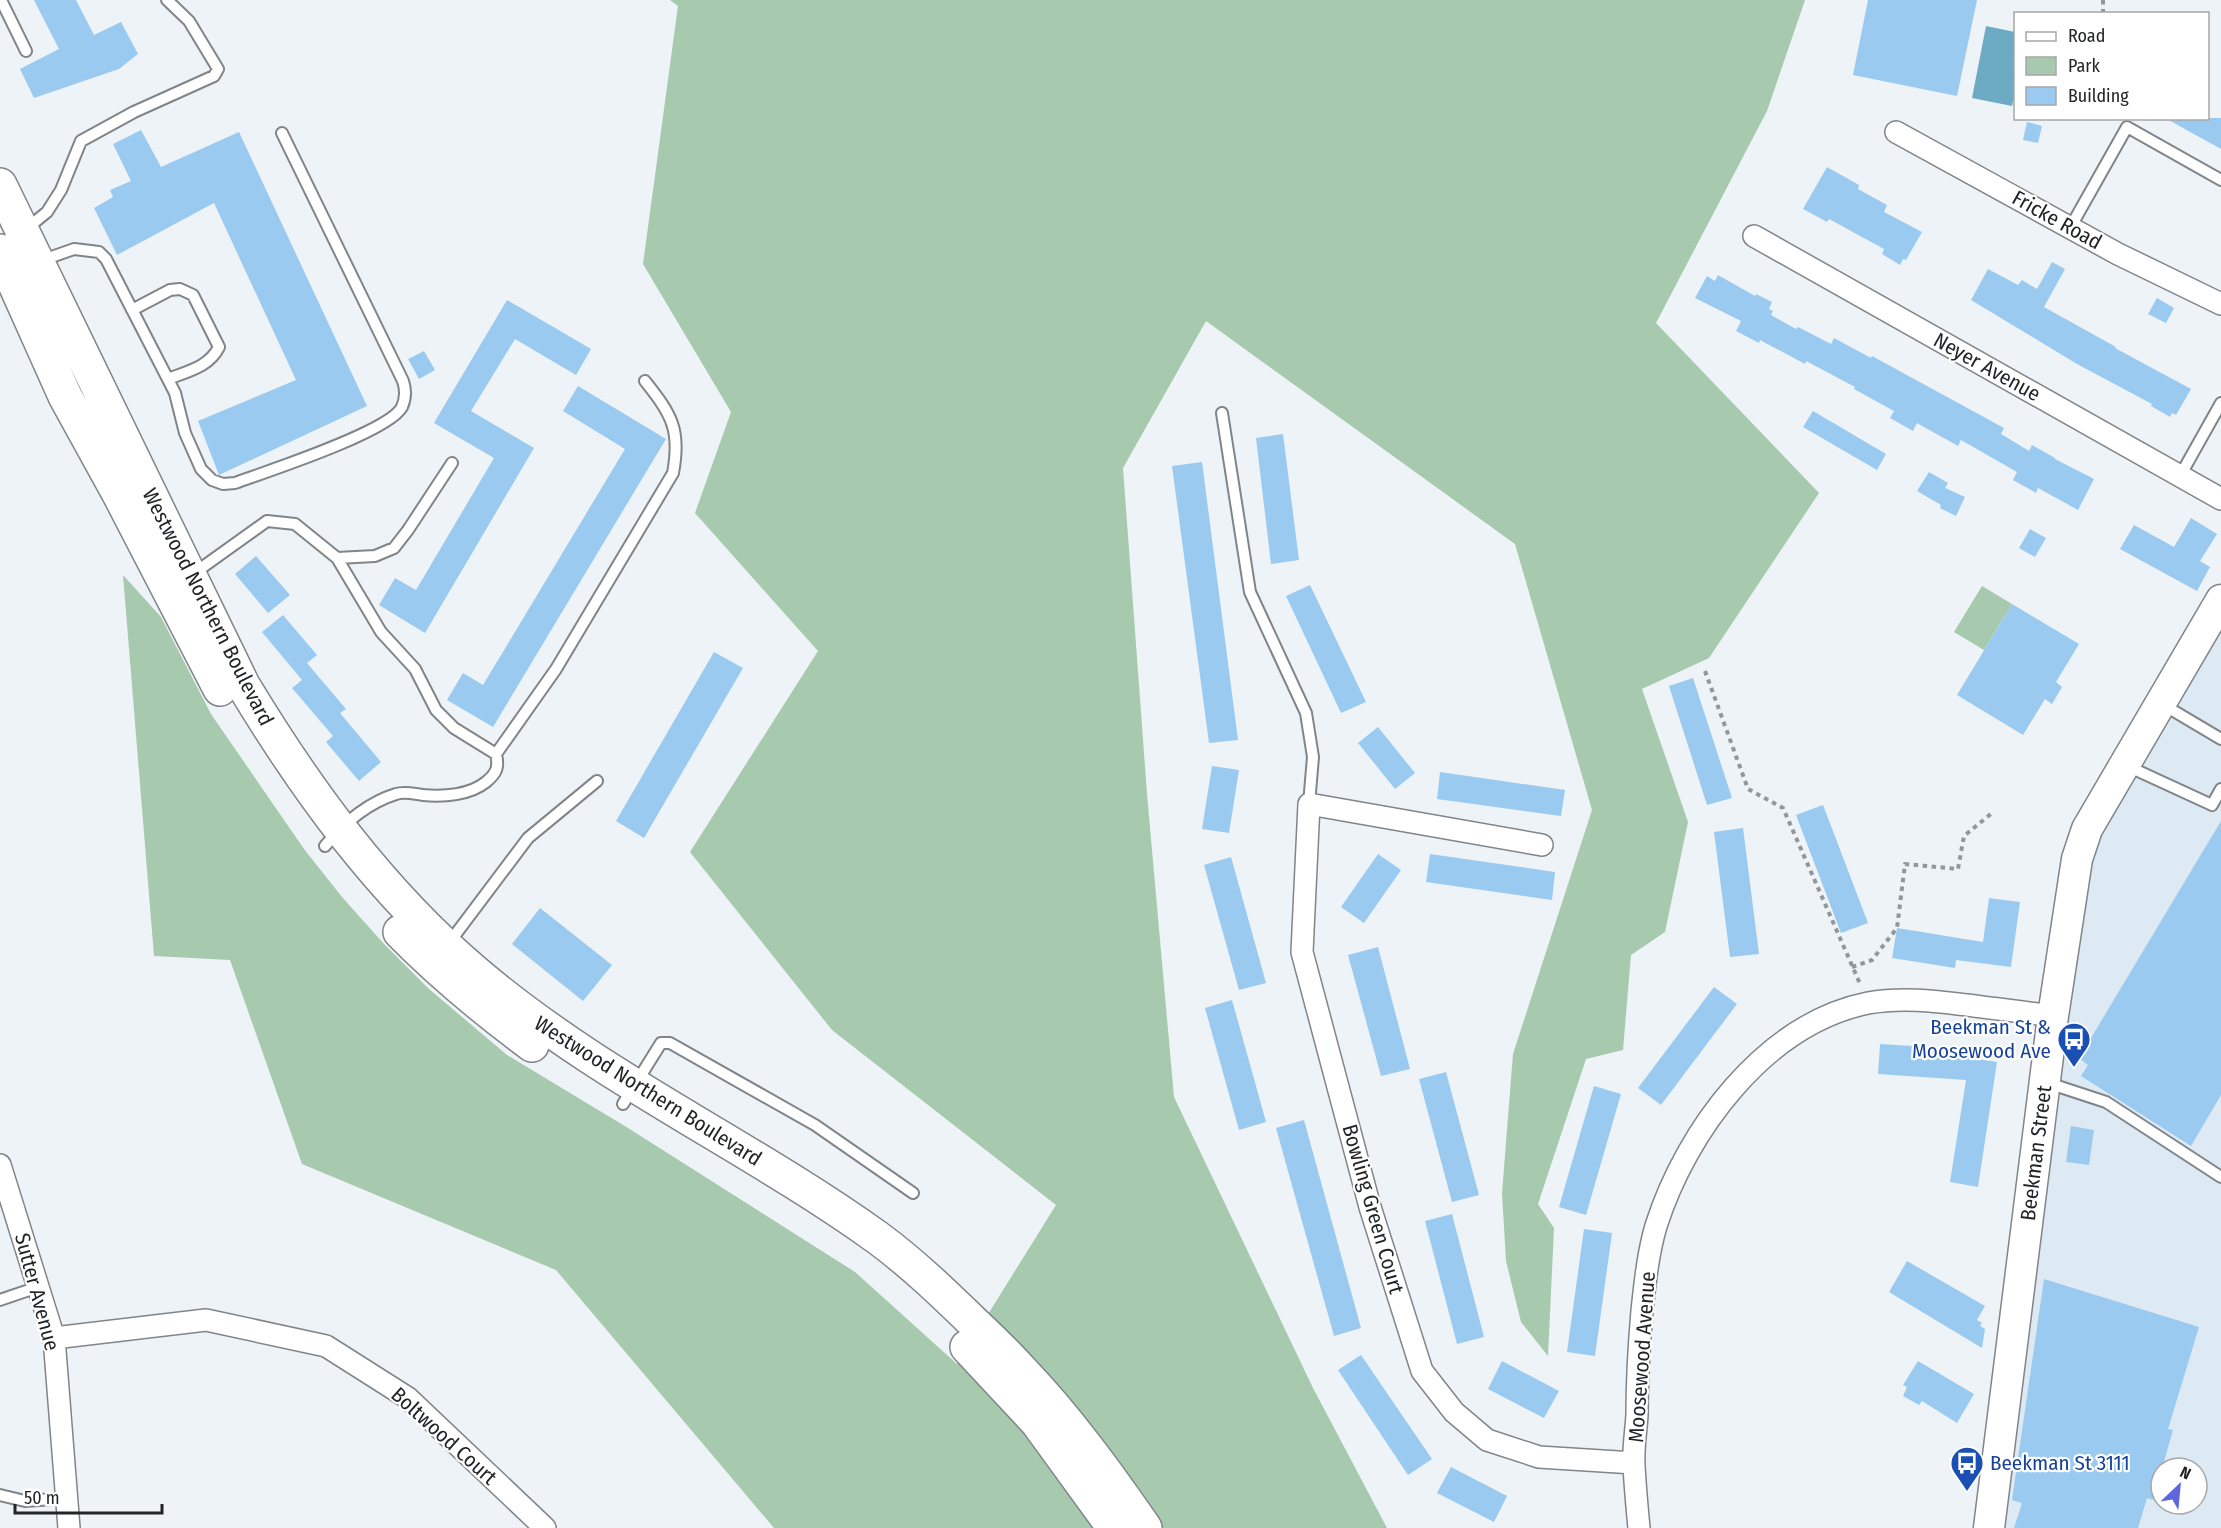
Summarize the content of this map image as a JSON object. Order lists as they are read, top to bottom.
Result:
{
  "streets": {
    "main road": ["Westwood Northern Boulevard", "Beekman Street"],
    "street": [
      "Fricke Road",
      "Neyer Avenue",
      "Bowling Green Court",
      "Sutter Avenue",
      "Moosewood Avenue",
      "Boltwood Court"
    ]
  },
  "crossings": [
    ["Beekman Street", "Moosewood Avenue"],
    ["Bowling Green Court", "Moosewood Avenue"],
    ["Sutter Avenue", "Boltwood Court"]
  ],
  "places": {
    "bus stop": ["Beekman St & Moosewood Ave", "Beekman St 3111"]
  },
  "legend": ["Road", "Park", "Building"],
  "scale_bar": "50 m",
  "north": "top right"
}
